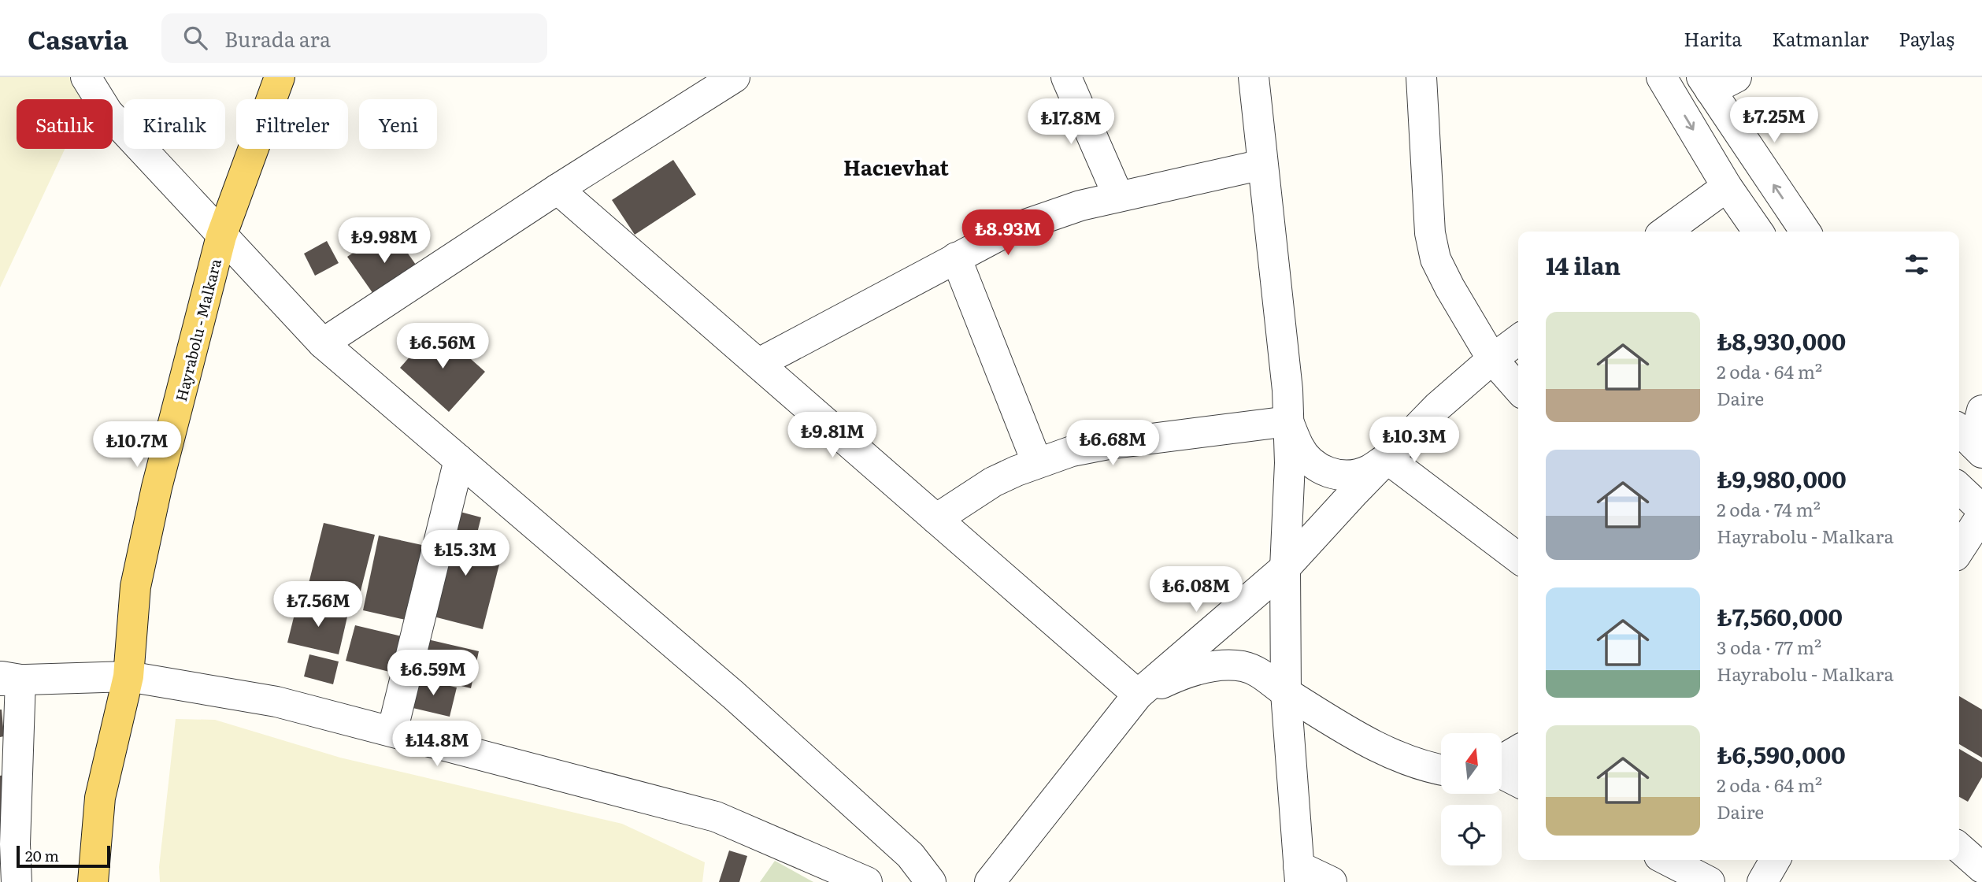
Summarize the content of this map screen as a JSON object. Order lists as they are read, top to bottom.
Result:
{
  "streets": {
    "main road": ["Hayrabolu - Malkara"]
  },
  "districts": ["Hacıevhat"],
  "scale_bar": "20 m",
  "north": "top",
  "page": {
    "header": "Casavia",
    "search": "Burada ara",
    "nav": ["Harita", "Katmanlar", "Paylaş"],
    "price": [
      "₺7.25M",
      "₺17.8M",
      "₺8.93M",
      "₺9.98M",
      "₺6.56M",
      "₺9.81M",
      "₺10.3M",
      "₺6.68M",
      "₺10.7M",
      "₺15.3M",
      "₺6.08M",
      "₺7.56M",
      "₺6.59M",
      "₺14.8M"
    ],
    "chip": [
      "Satılık",
      "Kiralık",
      "Filtreler",
      "Yeni"
    ],
    "heading": "14 ilan",
    "list": [
      {
        "name": "₺8,930,000",
        "note": "2 oda · 64 m² · Daire"
      },
      {
        "name": "₺9,980,000",
        "note": "2 oda · 74 m² · Hayrabolu - Malkara"
      },
      {
        "name": "₺7,560,000",
        "note": "3 oda · 77 m² · Hayrabolu - Malkara"
      },
      {
        "name": "₺6,590,000",
        "note": "2 oda · 64 m² · Daire"
      }
    ],
    "scale": "20 m"
  }
}
